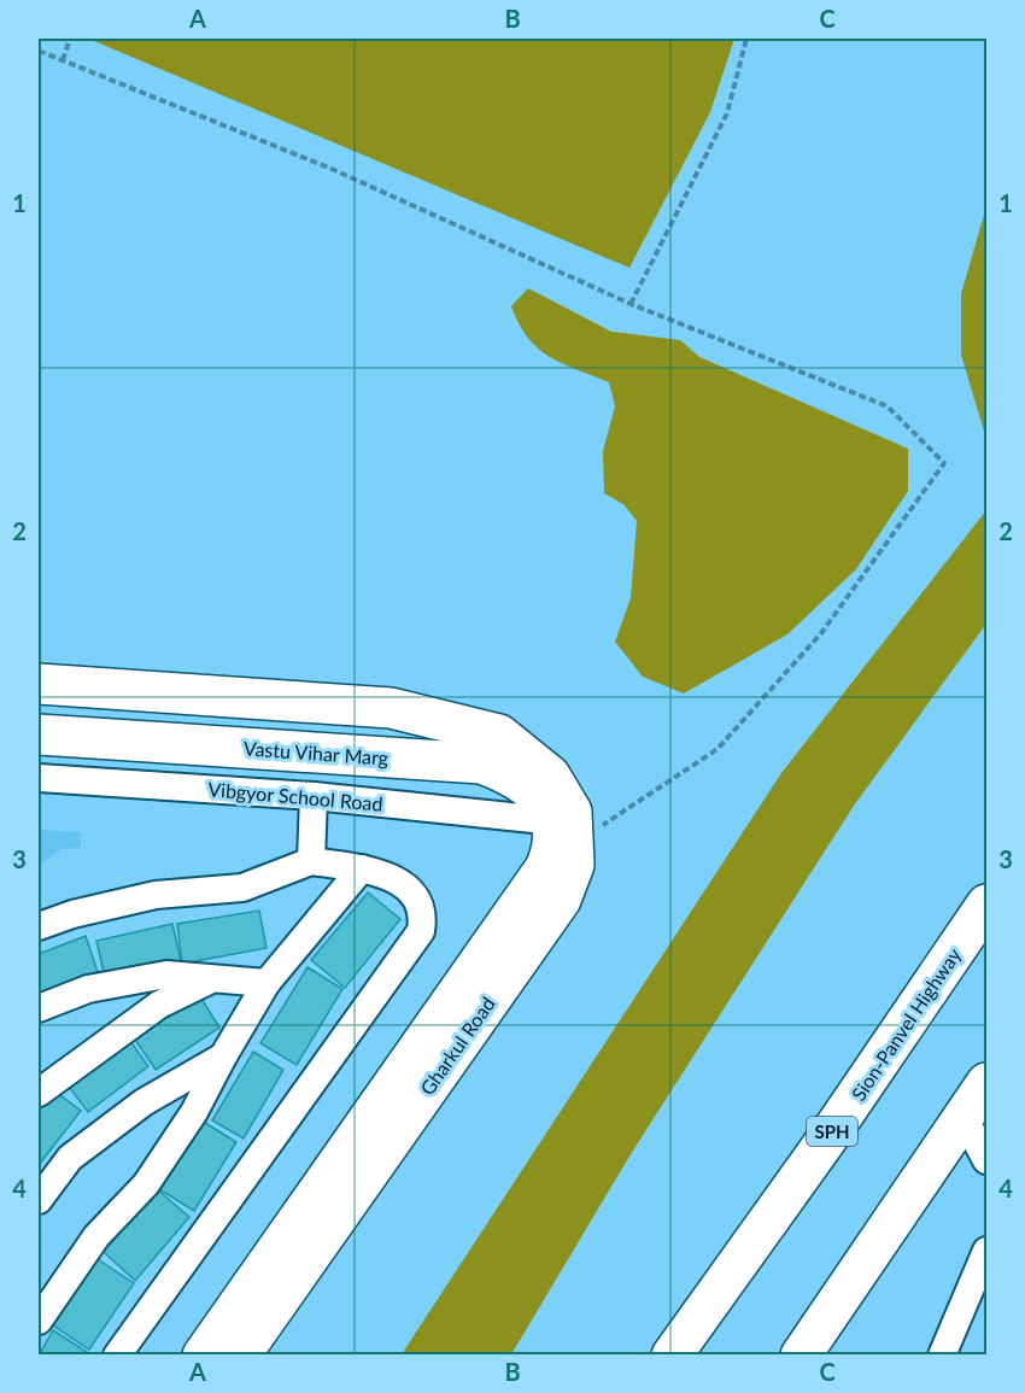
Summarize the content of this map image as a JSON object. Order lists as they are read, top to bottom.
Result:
{
  "streets": {
    "main road": [
      "Vastu Vihar Marg",
      "Sion-Panvel Highway",
      "Gharkul Road",
      "SPH"
    ],
    "street": ["Vibgyor School Road"]
  },
  "crossings": [
    ["Vastu Vihar Marg", "Vibgyor School Road"],
    ["Vastu Vihar Marg", "Gharkul Road"],
    ["Vibgyor School Road", "Gharkul Road"]
  ],
  "grid": {
    "columns": ["A", "B", "C"],
    "rows": [
      "1",
      "2",
      "3",
      "4"
    ]
  }
}
